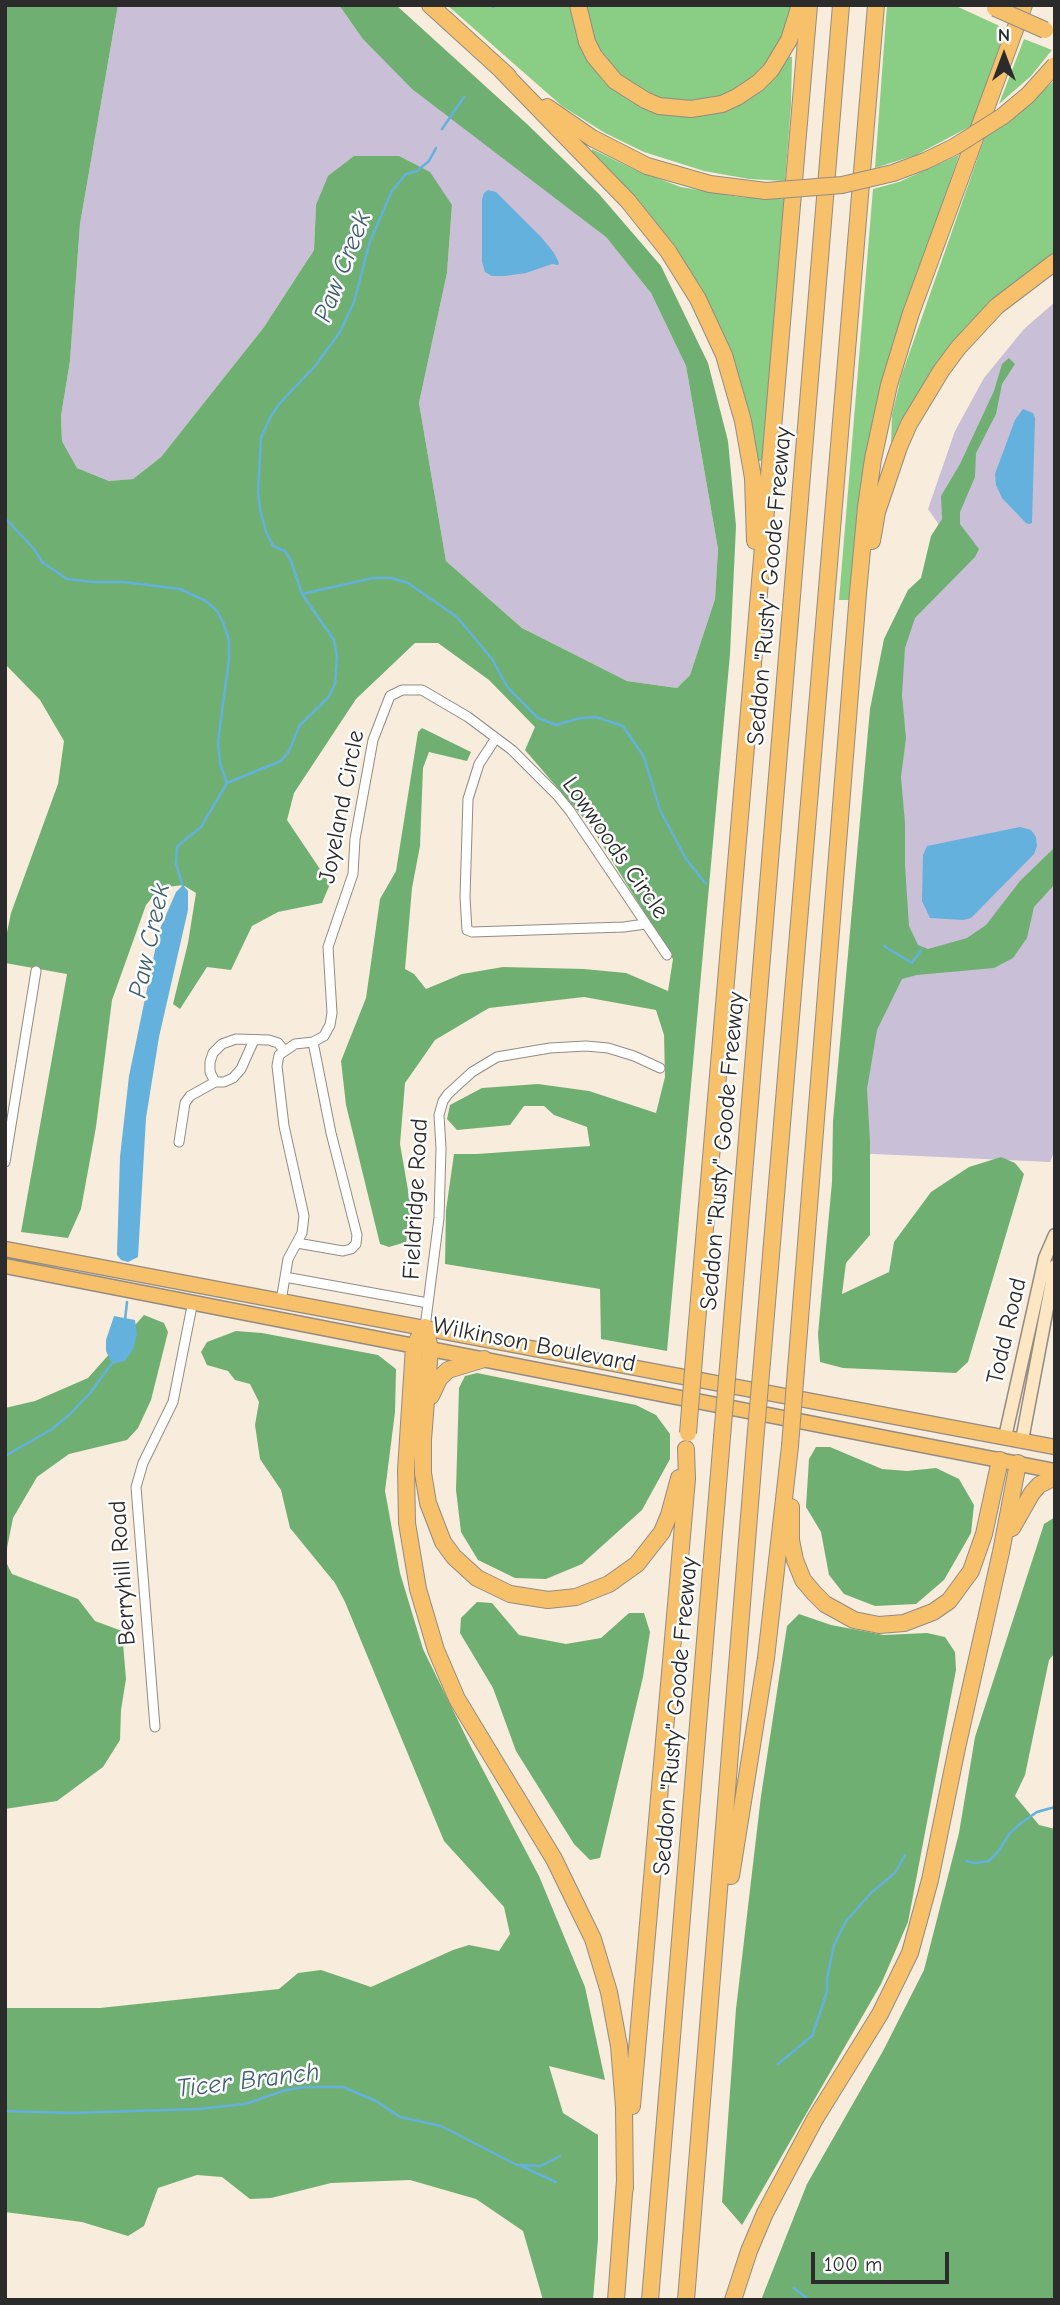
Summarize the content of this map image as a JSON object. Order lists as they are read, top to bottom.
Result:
{
  "streets": {
    "highway": ["Seddon \"Rusty\" Goode Freeway"],
    "main road": ["Wilkinson Boulevard"],
    "street": [
      "Joyeland Circle",
      "Lowwoods Circle",
      "Fieldridge Road",
      "Todd Road",
      "Berryhill Road"
    ]
  },
  "crossings": [
    ["Joyeland Circle", "Lowwoods Circle"],
    ["Fieldridge Road", "Wilkinson Boulevard"],
    ["Todd Road", "Wilkinson Boulevard"],
    ["Wilkinson Boulevard", "Berryhill Road"]
  ],
  "water": ["Paw Creek", "Ticer Branch"],
  "scale_bar": "100 m",
  "north": "top"
}
